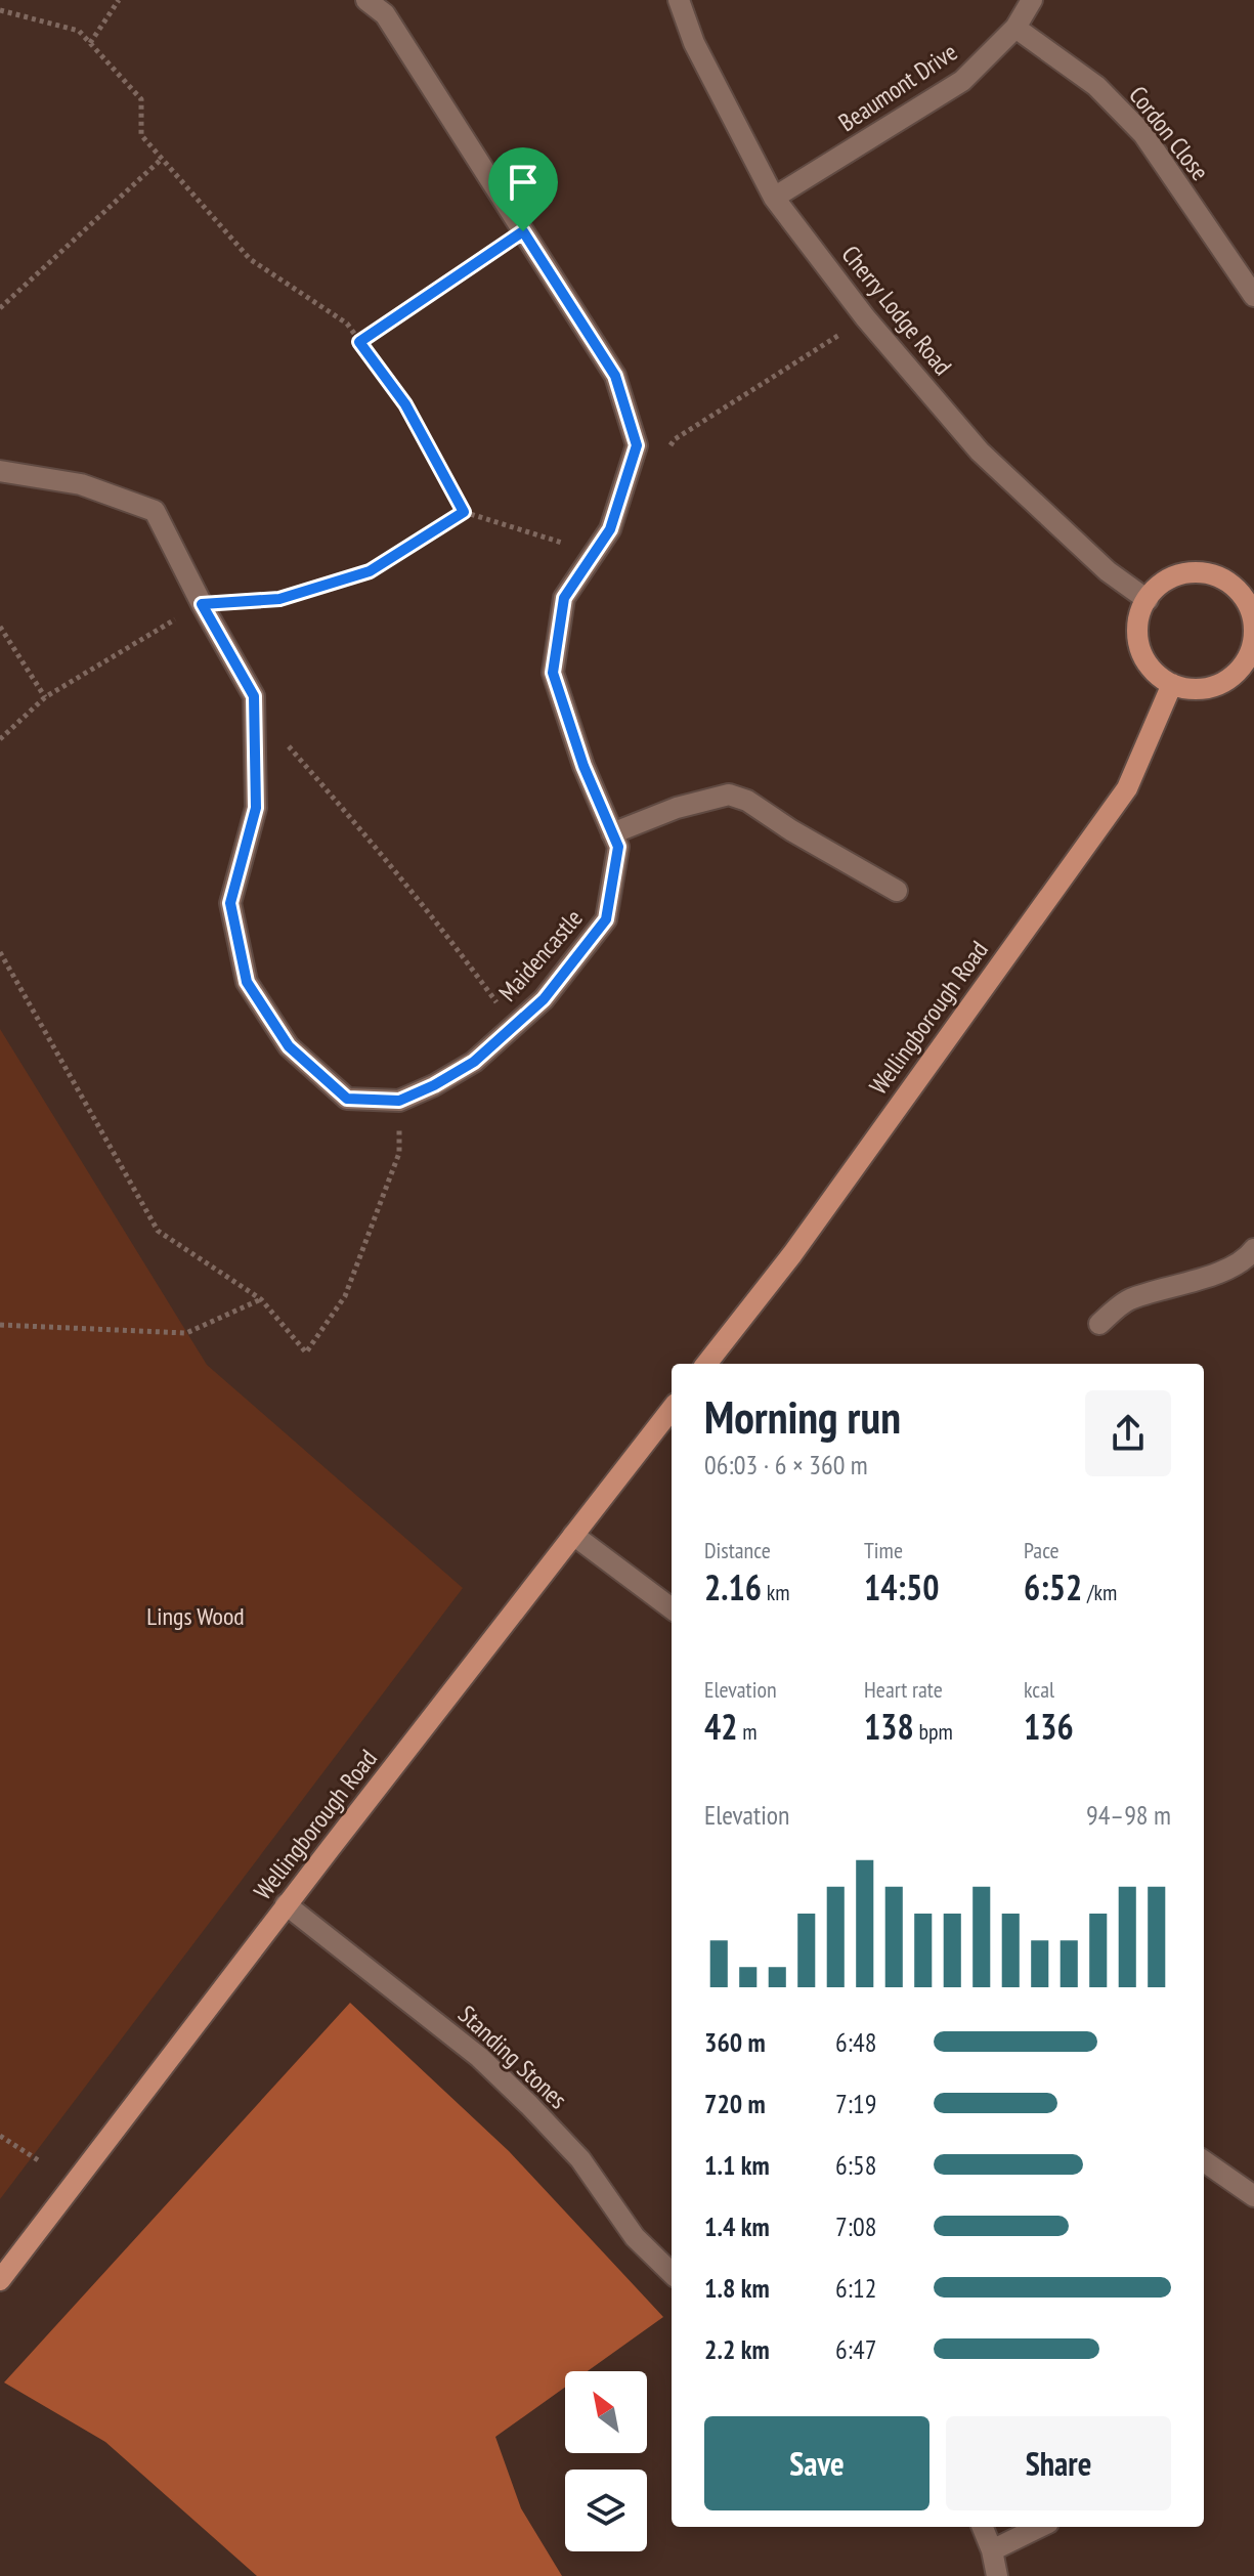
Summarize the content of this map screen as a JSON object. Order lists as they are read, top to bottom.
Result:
{
  "streets": {
    "main road": ["Wellingborough Road"],
    "street": [
      "Beaumont Drive",
      "Cordon Close",
      "Cherry Lodge Road",
      "Maidencastle",
      "Standing Stones"
    ]
  },
  "crossings": [
    ["Beaumont Drive", "Cordon Close"],
    ["Beaumont Drive", "Cherry Lodge Road"],
    ["Cherry Lodge Road", "Wellingborough Road"],
    ["Wellingborough Road", "Standing Stones"]
  ],
  "parks": ["Lings Wood"],
  "north": "top left",
  "page": {
    "heading": ["Morning run", "06:03 · 6 × 360 m"],
    "stats": [
      ["Distance", "2.16 km"],
      ["Time", "14:50"],
      ["Pace", "6:52 /km"],
      ["Elevation", "42 m"],
      ["Heart rate", "138 bpm"],
      ["kcal", "136"]
    ],
    "chart": ["Elevation", "94–98 m"],
    "list": [
      {
        "name": "360 m",
        "note": "6:48"
      },
      {
        "name": "720 m",
        "note": "7:19"
      },
      {
        "name": "1.1 km",
        "note": "6:58"
      },
      {
        "name": "1.4 km",
        "note": "7:08"
      },
      {
        "name": "1.8 km",
        "note": "6:12"
      },
      {
        "name": "2.2 km",
        "note": "6:47"
      }
    ],
    "buttons": ["Save", "Share"]
  }
}
